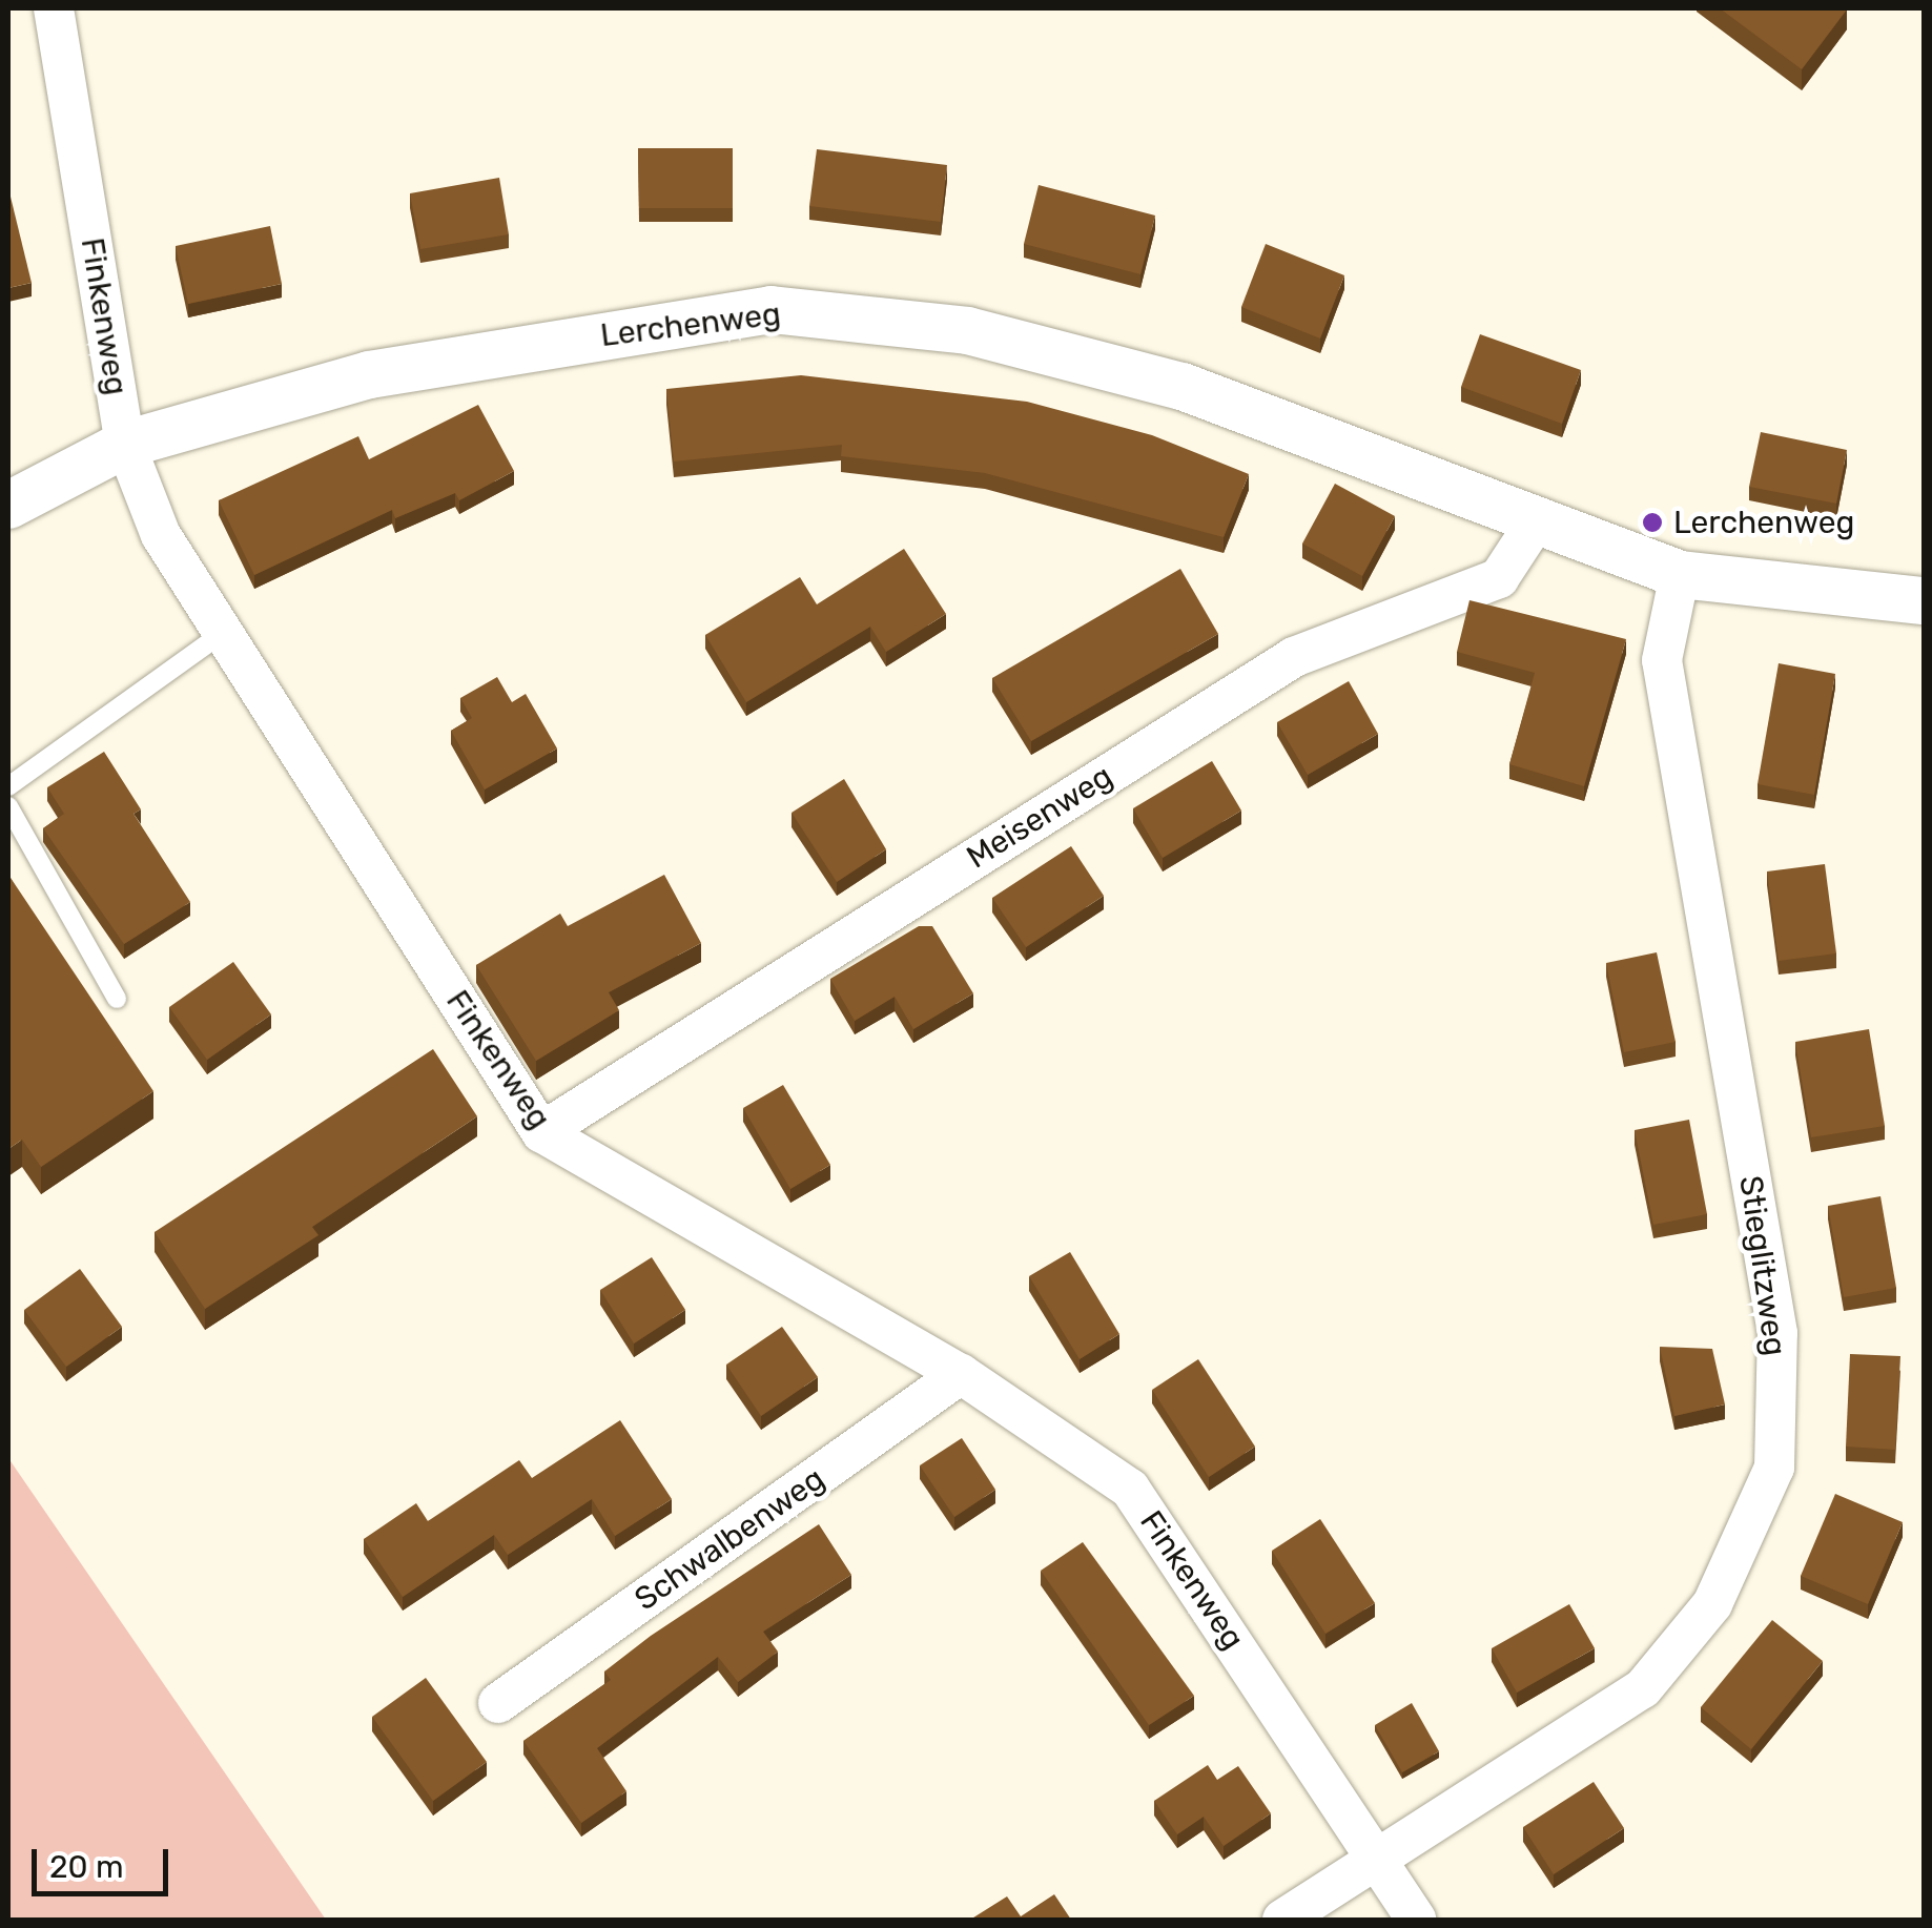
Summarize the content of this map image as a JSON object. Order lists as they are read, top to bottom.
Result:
{
  "streets": {
    "street": [
      "Finkenweg",
      "Lerchenweg",
      "Meisenweg",
      "Stieglitzweg",
      "Schwalbenweg"
    ]
  },
  "crossings": [
    ["Finkenweg", "Lerchenweg"],
    ["Finkenweg", "Meisenweg"],
    ["Finkenweg", "Stieglitzweg"],
    ["Finkenweg", "Schwalbenweg"],
    ["Lerchenweg", "Meisenweg"],
    ["Lerchenweg", "Stieglitzweg"]
  ],
  "places": ["Lerchenweg"],
  "scale_bar": "20 m"
}
